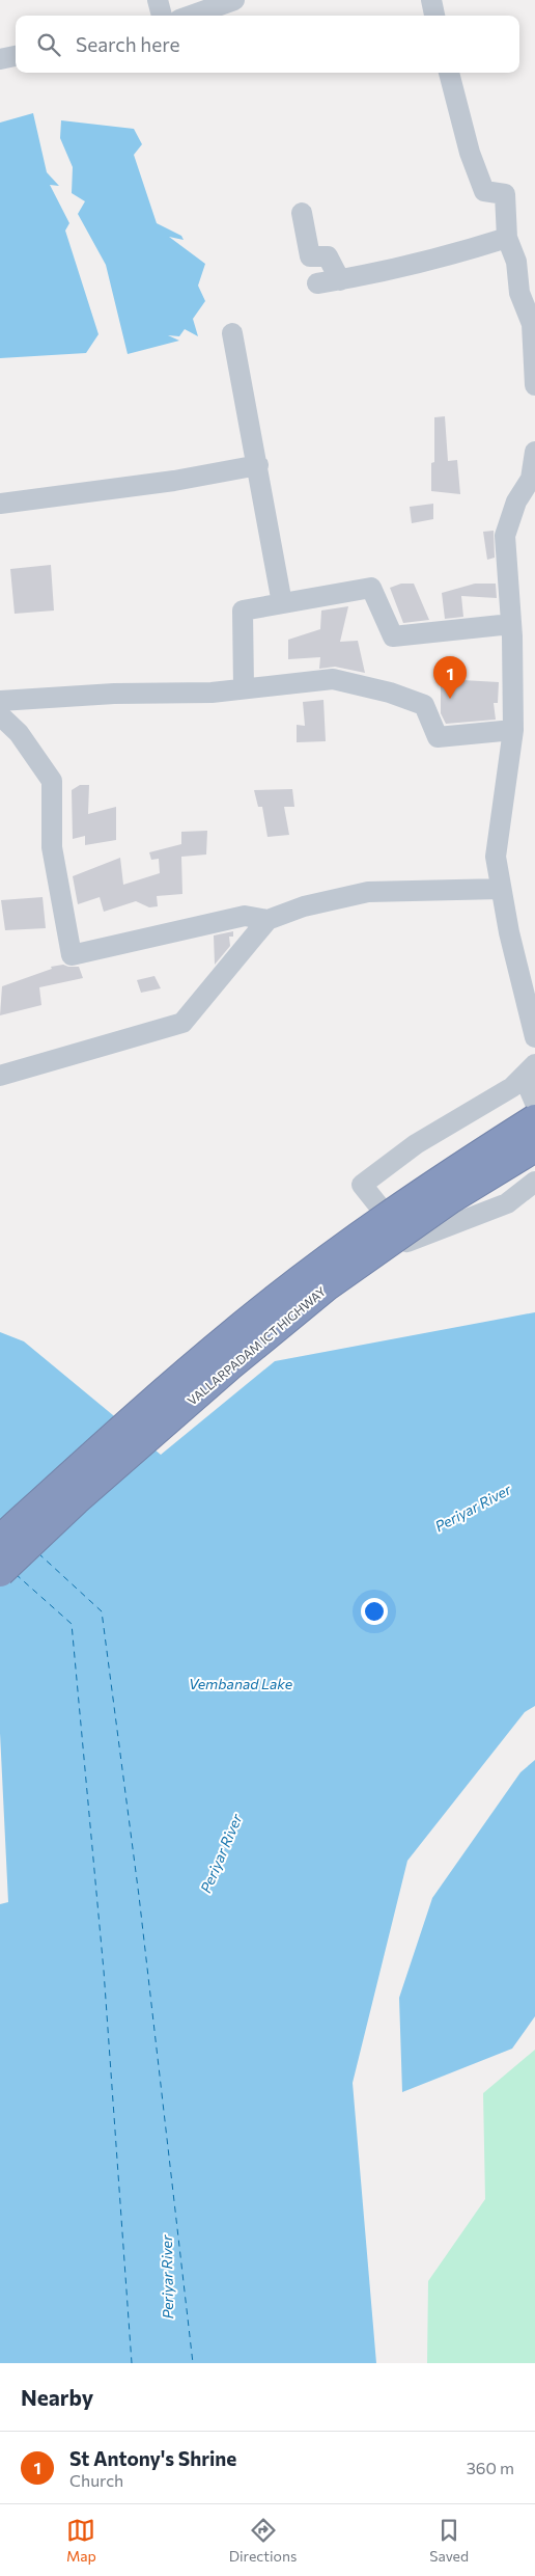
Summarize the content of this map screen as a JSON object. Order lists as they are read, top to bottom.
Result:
{
  "streets": {
    "highway": ["VALLARPADAM ICT HIGHWAY"]
  },
  "water": ["Periyar River", "Vembanad Lake"],
  "page": {
    "search": "Search here",
    "pins": "1",
    "heading": "Nearby",
    "list": [
      {
        "mark": "1",
        "name": "St Antony's Shrine",
        "note": "Church",
        "value": "360 m"
      }
    ],
    "nav": ["Map", "Directions", "Saved"]
  }
}
